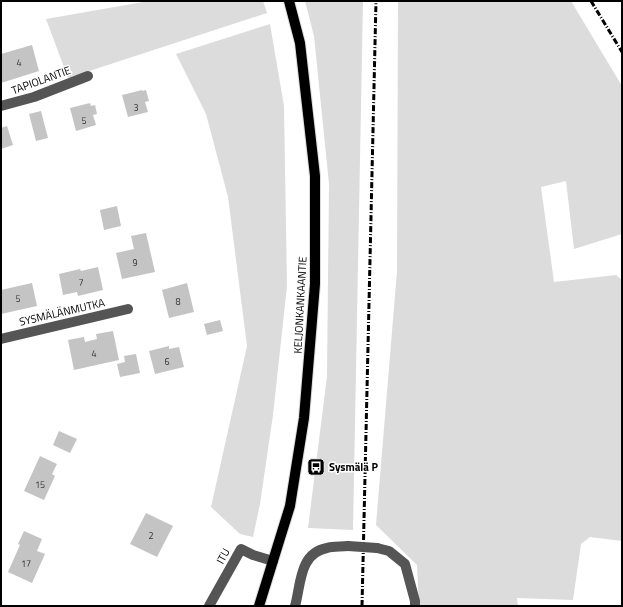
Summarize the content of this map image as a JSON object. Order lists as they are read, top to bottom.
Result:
{
  "streets": {
    "main road": ["KELJONKANKAANTIE"],
    "street": ["TAPIOLANTIE", "SYSMÄLÄNMUTKA", "ITU"]
  },
  "crossings": [
    ["KELJONKANKAANTIE", "ITU"]
  ],
  "places": {
    "bus stop": ["Sysmälä P"]
  },
  "house_numbers": [
    "4",
    "3",
    "5",
    "9",
    "7",
    "5",
    "8",
    "4",
    "6",
    "15",
    "2",
    "17"
  ]
}
